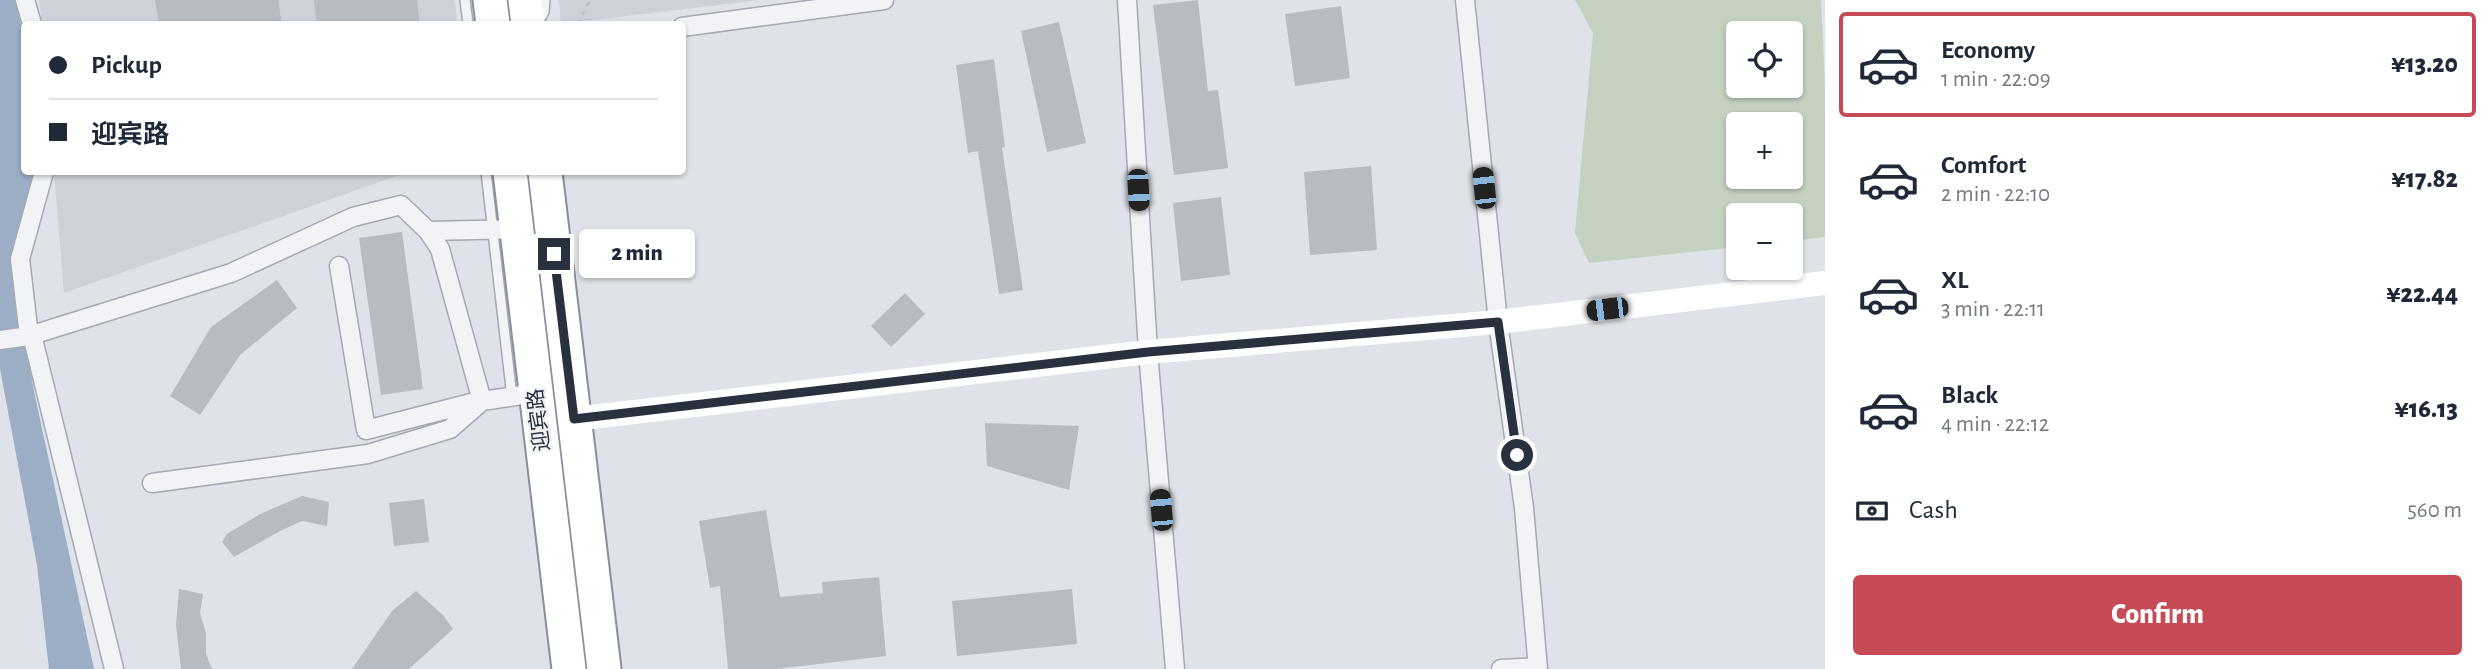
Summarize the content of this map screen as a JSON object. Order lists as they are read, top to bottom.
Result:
{
  "streets": {
    "highway": ["迎宾路"]
  },
  "page": {
    "list": [
      {
        "name": "Economy",
        "note": "1 min · 22:09",
        "value": "¥13.20"
      },
      {
        "name": "Comfort",
        "note": "2 min · 22:10",
        "value": "¥17.82"
      },
      {
        "name": "XL",
        "note": "3 min · 22:11",
        "value": "¥22.44"
      },
      {
        "name": "Black",
        "note": "4 min · 22:12",
        "value": "¥16.13"
      }
    ],
    "map_buttons": ["+", "−"],
    "banner": ["Pickup", "迎宾路"],
    "bubble": "2 min",
    "pay": ["Cash", "560 m"],
    "buttons": "Confirm"
  }
}
